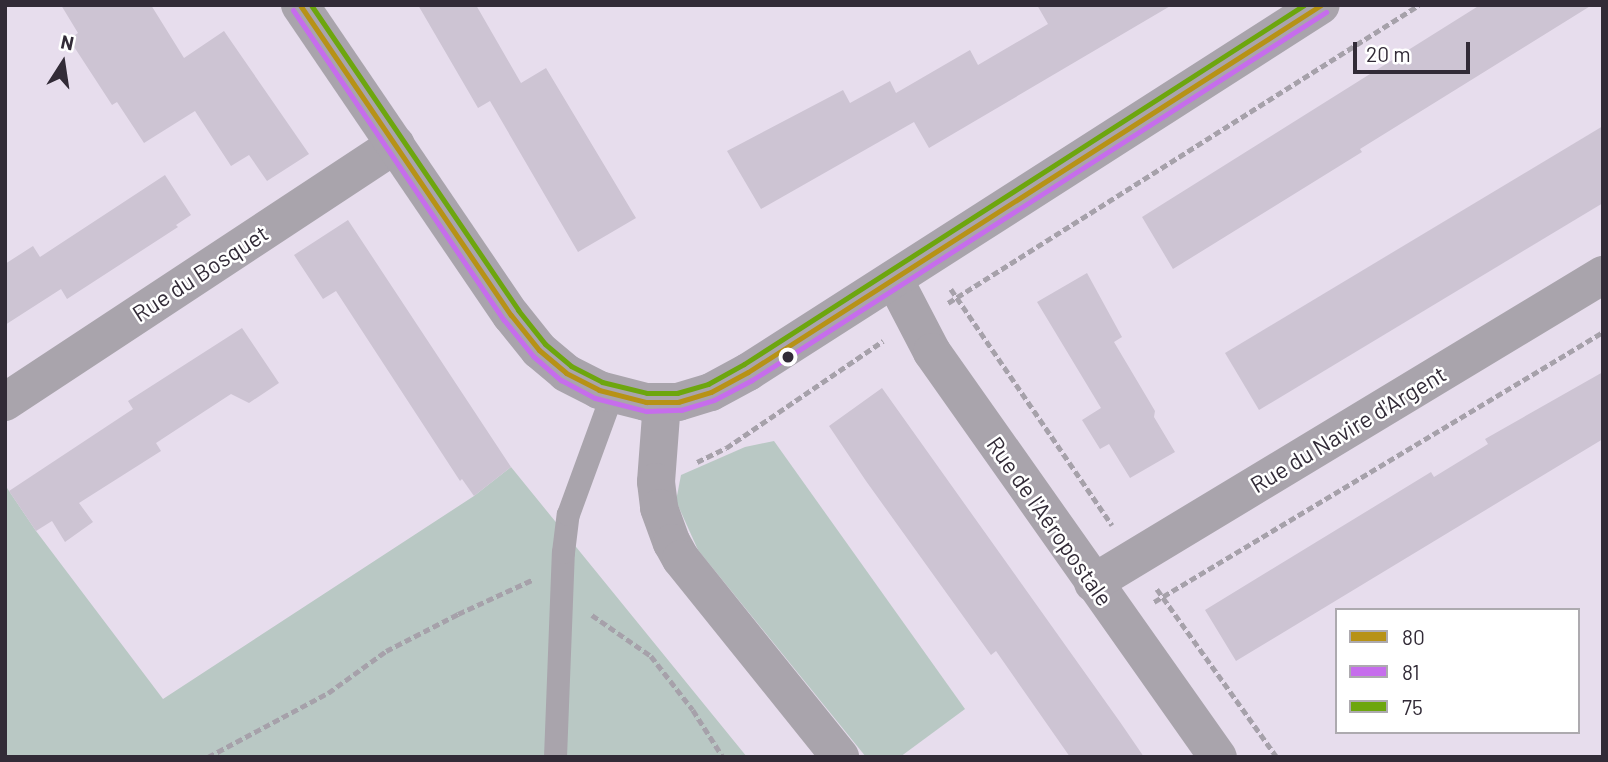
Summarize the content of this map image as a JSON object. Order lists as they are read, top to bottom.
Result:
{
  "streets": {
    "street": ["Rue du Bosquet", "Rue du Navire d'Argent", "Rue de l'Aéropostale"]
  },
  "crossings": [
    ["Rue du Navire d'Argent", "Rue de l'Aéropostale"]
  ],
  "lines": ["transit line 80", "transit line 75", "transit line 81"],
  "legend": ["80", "81", "75"],
  "scale_bar": "20 m",
  "north": "top"
}
